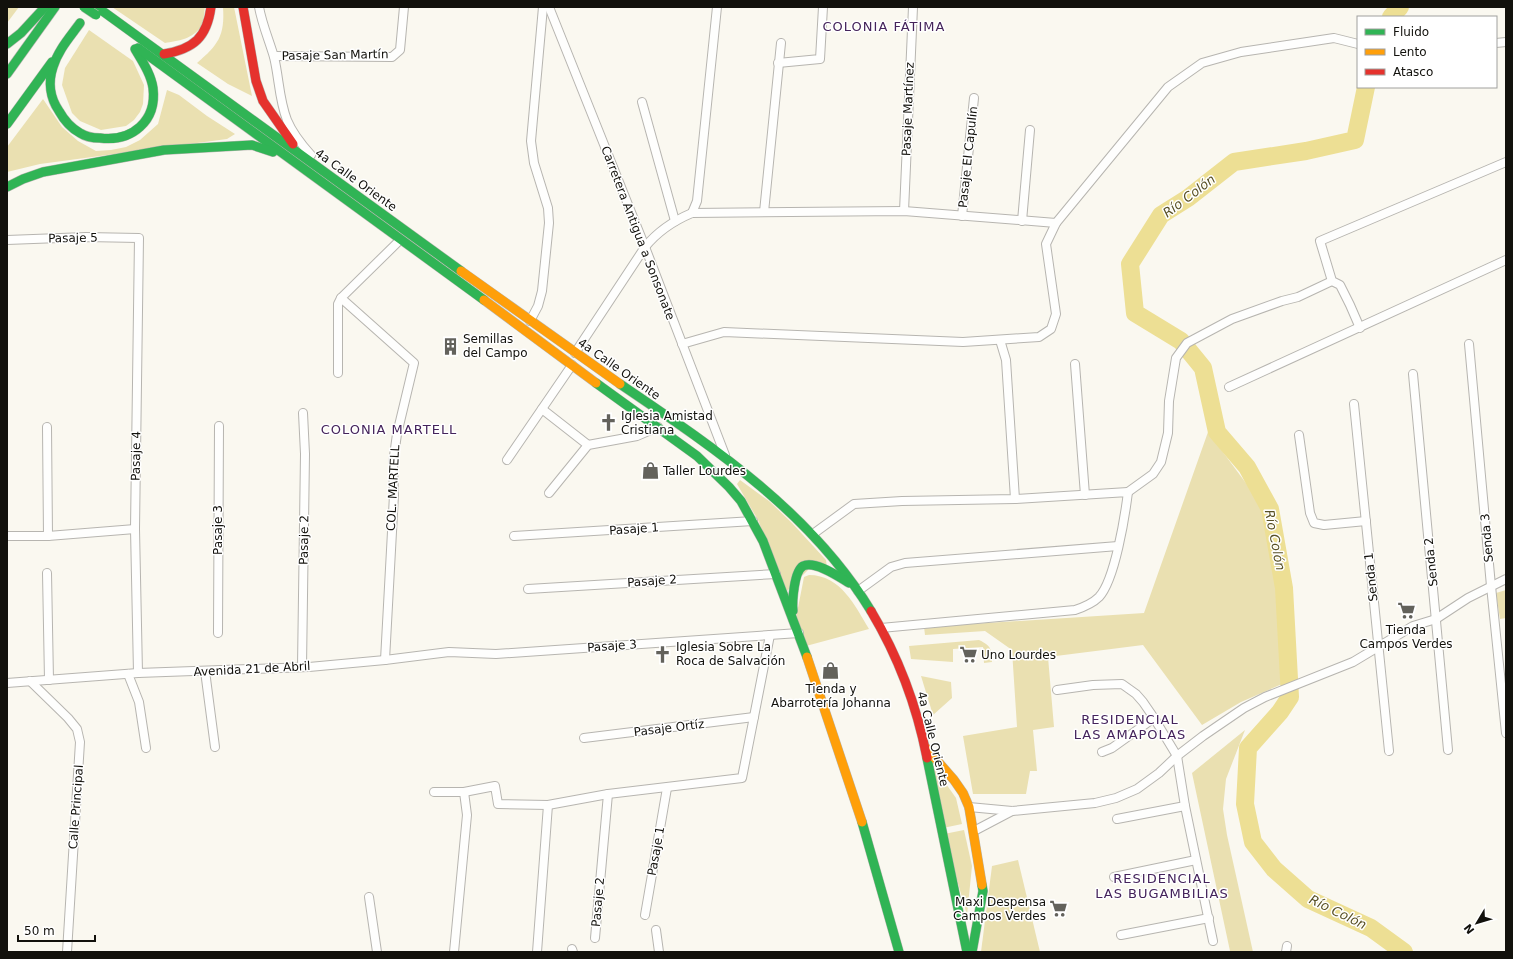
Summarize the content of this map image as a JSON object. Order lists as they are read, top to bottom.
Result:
{
  "streets": {
    "highway": ["4a Calle Oriente"],
    "street": [
      "Pasaje San Martín",
      "Pasaje Martínez",
      "Pasaje El Capulín",
      "Carretera Antigua a Sonsonate",
      "Pasaje 5",
      "Pasaje 4",
      "COL. MARTELL",
      "Pasaje 1",
      "Pasaje 3",
      "Senda 3",
      "Pasaje 2",
      "Senda 2",
      "Senda 1",
      "Avenida 21 de Abril",
      "Pasaje Ortíz",
      "Calle Principal"
    ]
  },
  "crossings": [
    ["4a Calle Oriente", "Carretera Antigua a Sonsonate"],
    ["4a Calle Oriente", "Pasaje 1"],
    ["4a Calle Oriente", "Pasaje 3"],
    ["4a Calle Oriente", "Pasaje 2"],
    ["Pasaje 5", "Pasaje 4"],
    ["Pasaje 4", "Avenida 21 de Abril"],
    ["COL. MARTELL", "Avenida 21 de Abril"],
    ["Pasaje 3", "Avenida 21 de Abril"],
    ["Pasaje 2", "Avenida 21 de Abril"],
    ["Avenida 21 de Abril", "Calle Principal"]
  ],
  "districts": [
    "COLONIA FÁTIMA",
    "COLONIA MARTELL",
    "RESIDENCIAL LAS AMAPOLAS",
    "RESIDENCIAL LAS BUGAMBILIAS"
  ],
  "water": ["Río Colón"],
  "places": {
    "building": ["Semillas del Campo"],
    "church": ["Iglesia Amistad Cristiana", "Iglesia Sobre La Roca de Salvación"],
    "shop": ["Taller Lourdes", "Tienda y Abarrotería Johanna"],
    "supermarket": ["Tienda Campos Verdes", "Uno Lourdes", "Maxi Despensa Campos Verdes"]
  },
  "legend": ["Fluido", "Lento", "Atasco"],
  "scale_bar": "50 m",
  "north": "bottom left"
}
